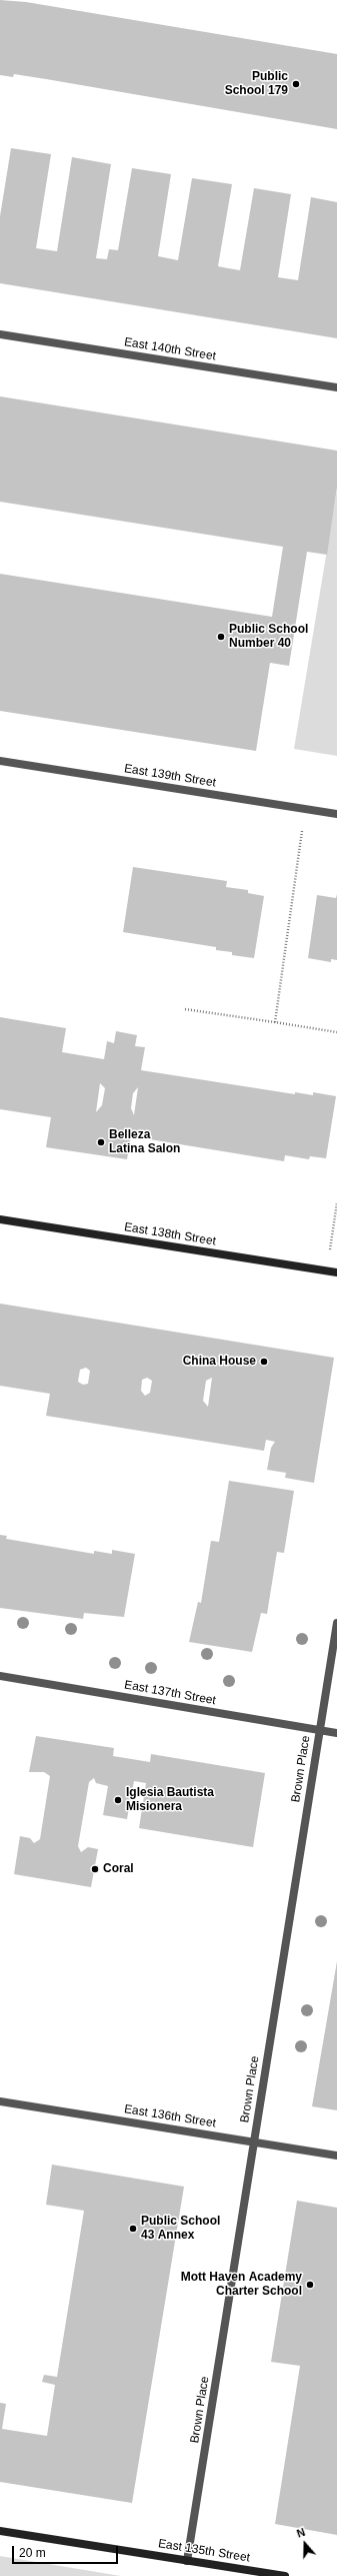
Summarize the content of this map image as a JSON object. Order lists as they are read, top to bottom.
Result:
{
  "streets": {
    "main road": ["East 138th Street", "East 135th Street"],
    "street": [
      "East 140th Street",
      "East 139th Street",
      "East 137th Street",
      "Brown Place",
      "East 136th Street"
    ]
  },
  "crossings": [
    ["East 137th Street", "Brown Place"],
    ["Brown Place", "East 136th Street"],
    ["Brown Place", "East 135th Street"]
  ],
  "places": [
    "Public School 179",
    "Public School Number 40",
    "Belleza Latina Salon",
    "China House",
    "Iglesia Bautista Misionera",
    "Coral",
    "Public School 43 Annex",
    "Mott Haven Academy Charter School"
  ],
  "scale_bar": "20 m",
  "north": "top"
}
